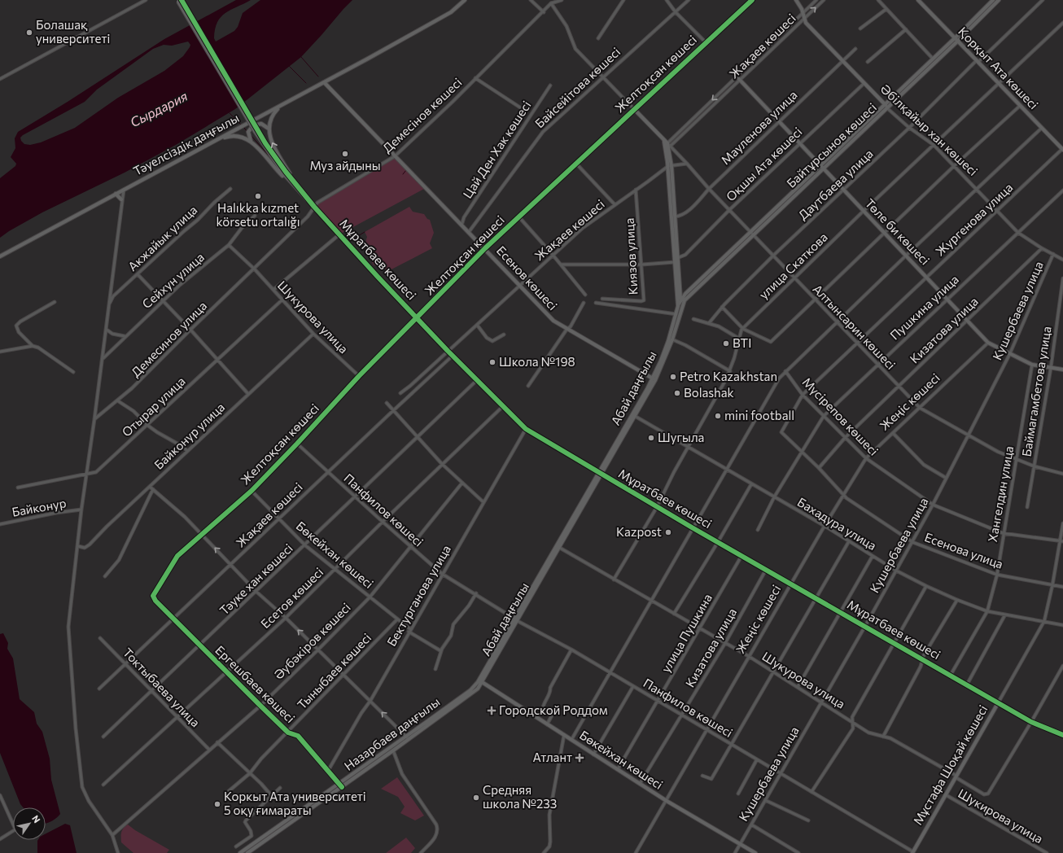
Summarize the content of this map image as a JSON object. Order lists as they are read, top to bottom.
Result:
{
  "streets": {
    "street": [
      "Жақаев көшесі",
      "Қорқыт Ата көшесі",
      "Желтоқсан көшесі",
      "Байсейітова көшесі",
      "Демесінов көшесі",
      "Мауленова улица",
      "Әбілқайыр хан көшесі",
      "Тәуелсіздік даңғылы",
      "Байтұрсынов көшесі",
      "Цай Ден Хак көшесі",
      "Оқшы Ата көшесі",
      "Даутбаева улица",
      "Жургенова улица",
      "Төле би көшесі",
      "Акжайык улица",
      "Киязов улица",
      "Мұратбаев көшесі",
      "улица Скаткова",
      "Есенов көшесі",
      "Сейхун улица",
      "Пушкина улица",
      "Кушербаева улица",
      "Шукурова улица",
      "Алтынсарин көшесі",
      "Кизатова улица",
      "Демесинов улица",
      "Абай даңғылы",
      "Баймагамбетова улица",
      "Жеңіс көшесі",
      "Отырар улица",
      "Мүсірепов көшесі",
      "Байконур улица",
      "Хангелдин улица",
      "Байконур",
      "Панфилов көшесі",
      "Бахадура улица",
      "Есенова улица",
      "Бөкейхан көшесі",
      "Тәуке хан көшесі",
      "Бектурганова улица",
      "Есетов көшесі",
      "улица Пушкина",
      "Әубәкіров көшесі",
      "Тыныбаев көшесі",
      "Ергешбаев көшесі",
      "Токтыбаева улица",
      "Назарбаев даңғылы",
      "Мұстафа Шоқай көшесі",
      "Шукирова улица"
    ]
  },
  "crossings": [
    ["Жақаев көшесі", "Әбілқайыр хан көшесі"],
    ["Жақаев көшесі", "Төле би көшесі"],
    ["Жақаев көшесі", "Киязов улица"],
    ["Жақаев көшесі", "Мұратбаев көшесі"],
    ["Жақаев көшесі", "Есенов көшесі"],
    ["Жақаев көшесі", "Алтынсарин көшесі"],
    ["Жақаев көшесі", "Абай даңғылы"],
    ["Жақаев көшесі", "Панфилов көшесі"],
    ["Жақаев көшесі", "Бөкейхан көшесі"],
    ["Жақаев көшесі", "Ергешбаев көшесі"],
    ["Жақаев көшесі", "Токтыбаева улица"],
    ["Қорқыт Ата көшесі", "Байтұрсынов көшесі"],
    ["Қорқыт Ата көшесі", "Даутбаева улица"],
    ["Қорқыт Ата көшесі", "Жургенова улица"],
    ["Қорқыт Ата көшесі", "улица Скаткова"],
    ["Желтоқсан көшесі", "Мұратбаев көшесі"],
    ["Желтоқсан көшесі", "Есенов көшесі"],
    ["Желтоқсан көшесі", "Шукурова улица"],
    ["Желтоқсан көшесі", "Панфилов көшесі"],
    ["Желтоқсан көшесі", "Бөкейхан көшесі"],
    ["Желтоқсан көшесі", "Ергешбаев көшесі"],
    ["Байсейітова көшесі", "Есенов көшесі"],
    ["Демесінов көшесі", "Мұратбаев көшесі"],
    ["Демесінов көшесі", "Есенов көшесі"],
    ["Демесінов көшесі", "Шукурова улица"],
    ["Демесінов көшесі", "Демесинов улица"],
    ["Мауленова улица", "Әбілқайыр хан көшесі"],
    ["Мауленова улица", "Төле би көшесі"],
    ["Мауленова улица", "Алтынсарин көшесі"],
    ["Мауленова улица", "Абай даңғылы"],
    ["Әбілқайыр хан көшесі", "Байтұрсынов көшесі"],
    ["Әбілқайыр хан көшесі", "Оқшы Ата көшесі"],
    ["Әбілқайыр хан көшесі", "Даутбаева улица"],
    ["Әбілқайыр хан көшесі", "Жургенова улица"],
    ["Әбілқайыр хан көшесі", "улица Скаткова"],
    ["Әбілқайыр хан көшесі", "Пушкина улица"],
    ["Әбілқайыр хан көшесі", "Кушербаева улица"],
    ["Әбілқайыр хан көшесі", "Кизатова улица"],
    ["Тәуелсіздік даңғылы", "Есенов көшесі"],
    ["Байтұрсынов көшесі", "Төле би көшесі"],
    ["Байтұрсынов көшесі", "Алтынсарин көшесі"],
    ["Байтұрсынов көшесі", "Абай даңғылы"],
    ["Цай Ден Хак көшесі", "Есенов көшесі"],
    ["Оқшы Ата көшесі", "Төле би көшесі"],
    ["Оқшы Ата көшесі", "Алтынсарин көшесі"],
    ["Оқшы Ата көшесі", "Абай даңғылы"],
    ["Даутбаева улица", "Төле би көшесі"],
    ["Даутбаева улица", "Алтынсарин көшесі"],
    ["Жургенова улица", "Төле би көшесі"],
    ["Жургенова улица", "Алтынсарин көшесі"],
    ["Жургенова улица", "Мүсірепов көшесі"],
    ["Жургенова улица", "Есенова улица"],
    ["Төле би көшесі", "улица Скаткова"],
    ["Төле би көшесі", "Пушкина улица"],
    ["Төле би көшесі", "Кушербаева улица"],
    ["Төле би көшесі", "Кизатова улица"],
    ["Төле би көшесі", "Баймагамбетова улица"],
    ["Төле би көшесі", "Жеңіс көшесі"],
    ["Төле би көшесі", "Хангелдин улица"],
    ["Мұратбаев көшесі", "улица Скаткова"],
    ["Мұратбаев көшесі", "Кушербаева улица"],
    ["Мұратбаев көшесі", "Шукурова улица"],
    ["Мұратбаев көшесі", "Кизатова улица"],
    ["Мұратбаев көшесі", "Абай даңғылы"],
    ["Мұратбаев көшесі", "Жеңіс көшесі"],
    ["Мұратбаев көшесі", "Хангелдин улица"],
    ["Мұратбаев көшесі", "Тәуке хан көшесі"],
    ["Мұратбаев көшесі", "Бектурганова улица"],
    ["Мұратбаев көшесі", "Есетов көшесі"],
    ["Мұратбаев көшесі", "улица Пушкина"],
    ["Мұратбаев көшесі", "Мұстафа Шоқай көшесі"],
    ["улица Скаткова", "Шукурова улица"],
    ["улица Скаткова", "Алтынсарин көшесі"],
    ["улица Скаткова", "Бахадура улица"],
    ["Есенов көшесі", "Абай даңғылы"],
    ["Сейхун улица", "Шукурова улица"],
    ["Пушкина улица", "Алтынсарин көшесі"],
    ["Пушкина улица", "Мүсірепов көшесі"],
    ["Пушкина улица", "Бахадура улица"],
    ["Пушкина улица", "Есенова улица"],
    ["Кушербаева улица", "Шукурова улица"],
    ["Кушербаева улица", "Алтынсарин көшесі"],
    ["Кушербаева улица", "Мүсірепов көшесі"],
    ["Кушербаева улица", "Панфилов көшесі"],
    ["Кушербаева улица", "Бахадура улица"],
    ["Кушербаева улица", "Есенова улица"],
    ["Кушербаева улица", "Бөкейхан көшесі"],
    ["Шукурова улица", "Кизатова улица"],
    ["Шукурова улица", "Демесинов улица"],
    ["Шукурова улица", "Абай даңғылы"],
    ["Шукурова улица", "Жеңіс көшесі"],
    ["Шукурова улица", "Отырар улица"],
    ["Шукурова улица", "Байконур улица"],
    ["Шукурова улица", "улица Пушкина"],
    ["Шукурова улица", "Мұстафа Шоқай көшесі"],
    ["Алтынсарин көшесі", "Кизатова улица"],
    ["Алтынсарин көшесі", "Абай даңғылы"],
    ["Алтынсарин көшесі", "Баймагамбетова улица"],
    ["Алтынсарин көшесі", "Жеңіс көшесі"],
    ["Алтынсарин көшесі", "Хангелдин улица"],
    ["Кизатова улица", "Мүсірепов көшесі"],
    ["Кизатова улица", "Панфилов көшесі"],
    ["Кизатова улица", "Есенова улица"],
    ["Кизатова улица", "Бөкейхан көшесі"],
    ["Абай даңғылы", "Панфилов көшесі"],
    ["Абай даңғылы", "Бахадура улица"],
    ["Абай даңғылы", "Назарбаев даңғылы"],
    ["Жеңіс көшесі", "Мүсірепов көшесі"],
    ["Жеңіс көшесі", "Панфилов көшесі"],
    ["Жеңіс көшесі", "Бахадура улица"],
    ["Жеңіс көшесі", "Есенова улица"],
    ["Жеңіс көшесі", "Бөкейхан көшесі"],
    ["Мүсірепов көшесі", "Хангелдин улица"],
    ["Мүсірепов көшесі", "Мұстафа Шоқай көшесі"],
    ["Хангелдин улица", "Бахадура улица"],
    ["Хангелдин улица", "Есенова улица"],
    ["Панфилов көшесі", "Тәуке хан көшесі"],
    ["Панфилов көшесі", "Бектурганова улица"],
    ["Панфилов көшесі", "Есетов көшесі"],
    ["Панфилов көшесі", "улица Пушкина"],
    ["Панфилов көшесі", "Әубәкіров көшесі"],
    ["Панфилов көшесі", "Назарбаев даңғылы"],
    ["Панфилов көшесі", "Мұстафа Шоқай көшесі"],
    ["Бахадура улица", "Мұстафа Шоқай көшесі"],
    ["Есенова улица", "Мұстафа Шоқай көшесі"],
    ["Бөкейхан көшесі", "Тәуке хан көшесі"],
    ["Бөкейхан көшесі", "Бектурганова улица"],
    ["Бөкейхан көшесі", "Есетов көшесі"],
    ["Бөкейхан көшесі", "улица Пушкина"],
    ["Бөкейхан көшесі", "Әубәкіров көшесі"],
    ["Бөкейхан көшесі", "Тыныбаев көшесі"],
    ["Бөкейхан көшесі", "Назарбаев даңғылы"],
    ["Тәуке хан көшесі", "Ергешбаев көшесі"],
    ["Тәуке хан көшесі", "Токтыбаева улица"],
    ["Бектурганова улица", "Ергешбаев көшесі"],
    ["Есетов көшесі", "Ергешбаев көшесі"],
    ["Есетов көшесі", "Токтыбаева улица"],
    ["Әубәкіров көшесі", "Ергешбаев көшесі"],
    ["Әубәкіров көшесі", "Токтыбаева улица"],
    ["Тыныбаев көшесі", "Ергешбаев көшесі"],
    ["Ергешбаев көшесі", "Назарбаев даңғылы"],
    ["Мұстафа Шоқай көшесі", "Шукирова улица"]
  ],
  "water": ["Сырдария"],
  "places": {
    "other": [
      "Болашақ университеті",
      "Муз айдыны",
      "Halıkka kızmet körsetu ortalığı",
      "BTI",
      "Школа №198",
      "Petro Kazakhstan",
      "Bolashak",
      "mini football",
      "Шугыла",
      "Kazpost",
      "Средняя школа №233",
      "Коркыт Ата университеті 5 оқу ғимараты"
    ],
    "health": ["Городской Роддом", "Атлант"]
  },
  "north": "top right"
}
